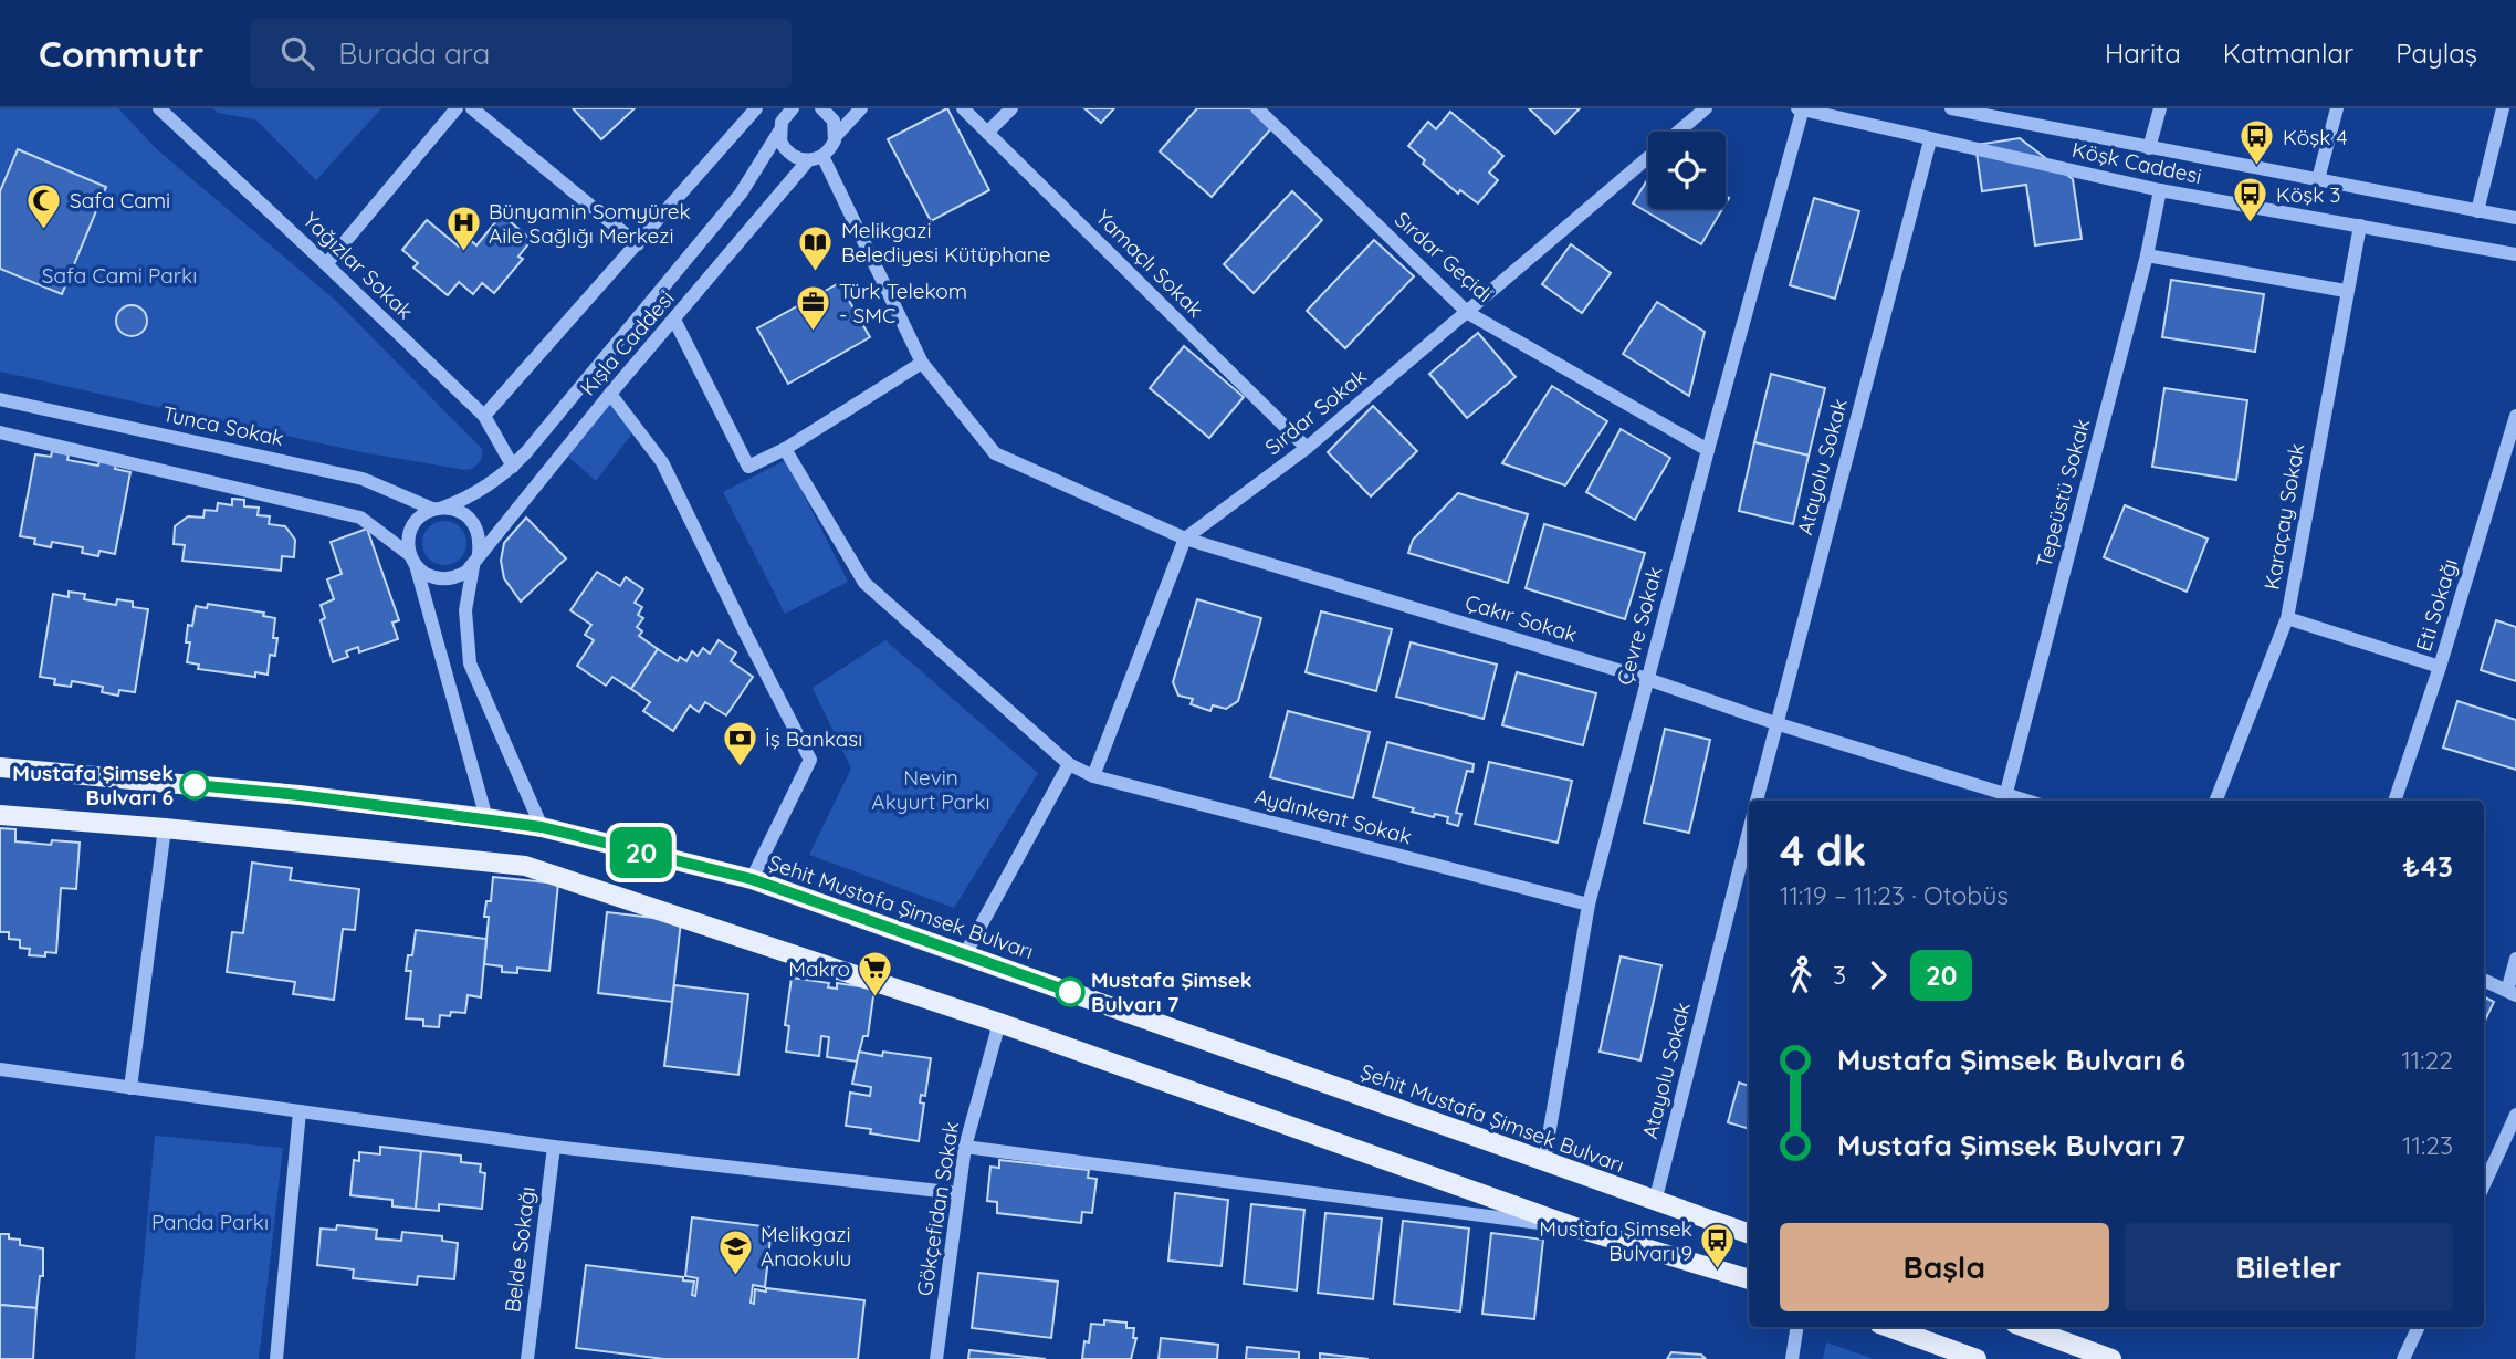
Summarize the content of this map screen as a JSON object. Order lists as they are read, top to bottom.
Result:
{
  "streets": {
    "main road": ["Şehit Mustafa Şimsek Bulvarı"],
    "street": [
      "Köşk Caddesi",
      "Sırdar Geçidi",
      "Yamaçlı Sokak",
      "Yağızlar Sokak",
      "Kışla Caddesi",
      "Sırdar Sokak",
      "Tunca Sokak",
      "Atayolu Sokak",
      "Tepeüstü Sokak",
      "Karaçay Sokak",
      "Eti Sokağı",
      "Çakır Sokak",
      "Çevre Sokak",
      "Aydınkent Sokak",
      "Gökçefidan Sokak",
      "Belde Sokağı"
    ]
  },
  "crossings": [
    ["Köşk Caddesi", "Atayolu Sokak"],
    ["Köşk Caddesi", "Tepeüstü Sokak"],
    ["Köşk Caddesi", "Karaçay Sokak"],
    ["Köşk Caddesi", "Çevre Sokak"],
    ["Sırdar Geçidi", "Sırdar Sokak"],
    ["Sırdar Geçidi", "Çevre Sokak"],
    ["Yamaçlı Sokak", "Sırdar Sokak"],
    ["Yağızlar Sokak", "Kışla Caddesi"],
    ["Kışla Caddesi", "Tunca Sokak"],
    ["Sırdar Sokak", "Çakır Sokak"],
    ["Atayolu Sokak", "Çakır Sokak"],
    ["Atayolu Sokak", "Şehit Mustafa Şimsek Bulvarı"],
    ["Tepeüstü Sokak", "Çakır Sokak"],
    ["Çakır Sokak", "Çevre Sokak"],
    ["Çevre Sokak", "Aydınkent Sokak"],
    ["Çevre Sokak", "Şehit Mustafa Şimsek Bulvarı"]
  ],
  "parks": ["Safa Cami Parkı", "Nevin Akyurt Parkı", "Panda Parkı"],
  "places": {
    "bus stop": ["Köşk 4", "Köşk 3", "Mustafa Şimsek Bulvarı 9"],
    "mosque": ["Safa Cami"],
    "hospital": ["Bünyamin Somyürek Aile Sağlığı Merkezi"],
    "library": ["Melikgazi Belediyesi Kütüphane"],
    "office": ["Türk Telekom - SMC"],
    "bank": ["İş Bankası"],
    "other": ["Mustafa Şimsek Bulvarı 6", "Mustafa Şimsek Bulvarı 7"],
    "supermarket": ["Makro"],
    "school or university": ["Melikgazi Anaokulu"]
  },
  "lines": ["bus line 20"],
  "page": {
    "header": "Commutr",
    "search": "Burada ara",
    "nav": ["Harita", "Katmanlar", "Paylaş"],
    "on_map": "20",
    "heading": ["4 dk", "11:19 – 11:23 · Otobüs", "₺43"],
    "legs": ["3", "20"],
    "list": [
      {
        "name": "Mustafa Şimsek Bulvarı 6",
        "value": "11:22"
      },
      {
        "name": "Mustafa Şimsek Bulvarı 7",
        "value": "11:23"
      }
    ],
    "buttons": ["Başla", "Biletler"]
  }
}
